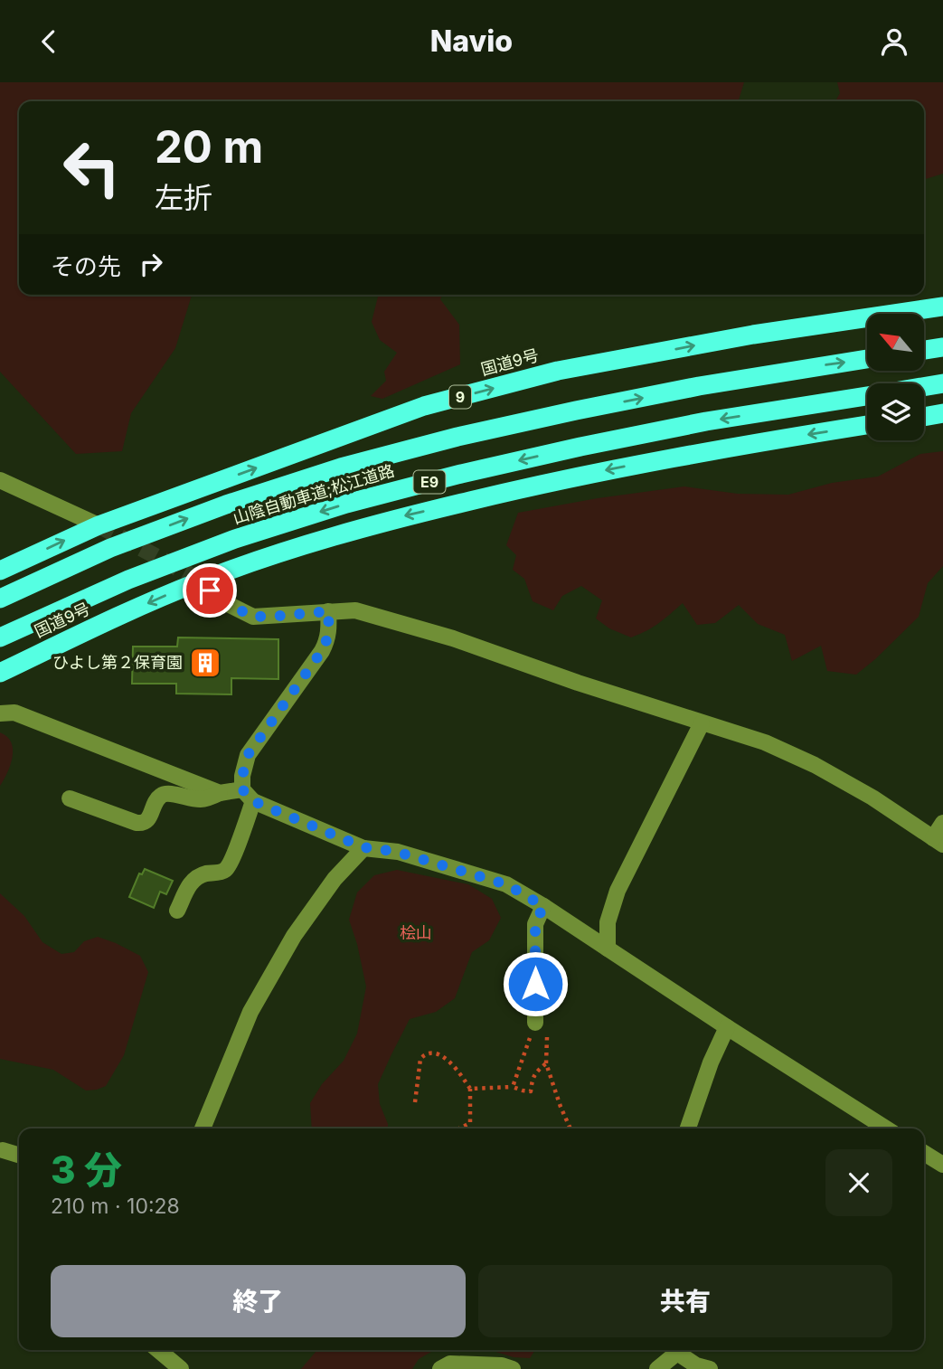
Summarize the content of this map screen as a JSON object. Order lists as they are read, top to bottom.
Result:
{
  "streets": {
    "highway": [
      "国道9号",
      "9",
      "E9",
      "山陰自動車道;松江道路"
    ]
  },
  "parks": ["桧山"],
  "places": {
    "building": ["ひよし第２保育園"]
  },
  "north": "top left",
  "page": {
    "header": "Navio",
    "turn": ["20 m", "左折"],
    "then": "その先",
    "heading": ["3 分", "210 m · 10:28"],
    "buttons": ["終了", "共有"]
  }
}
